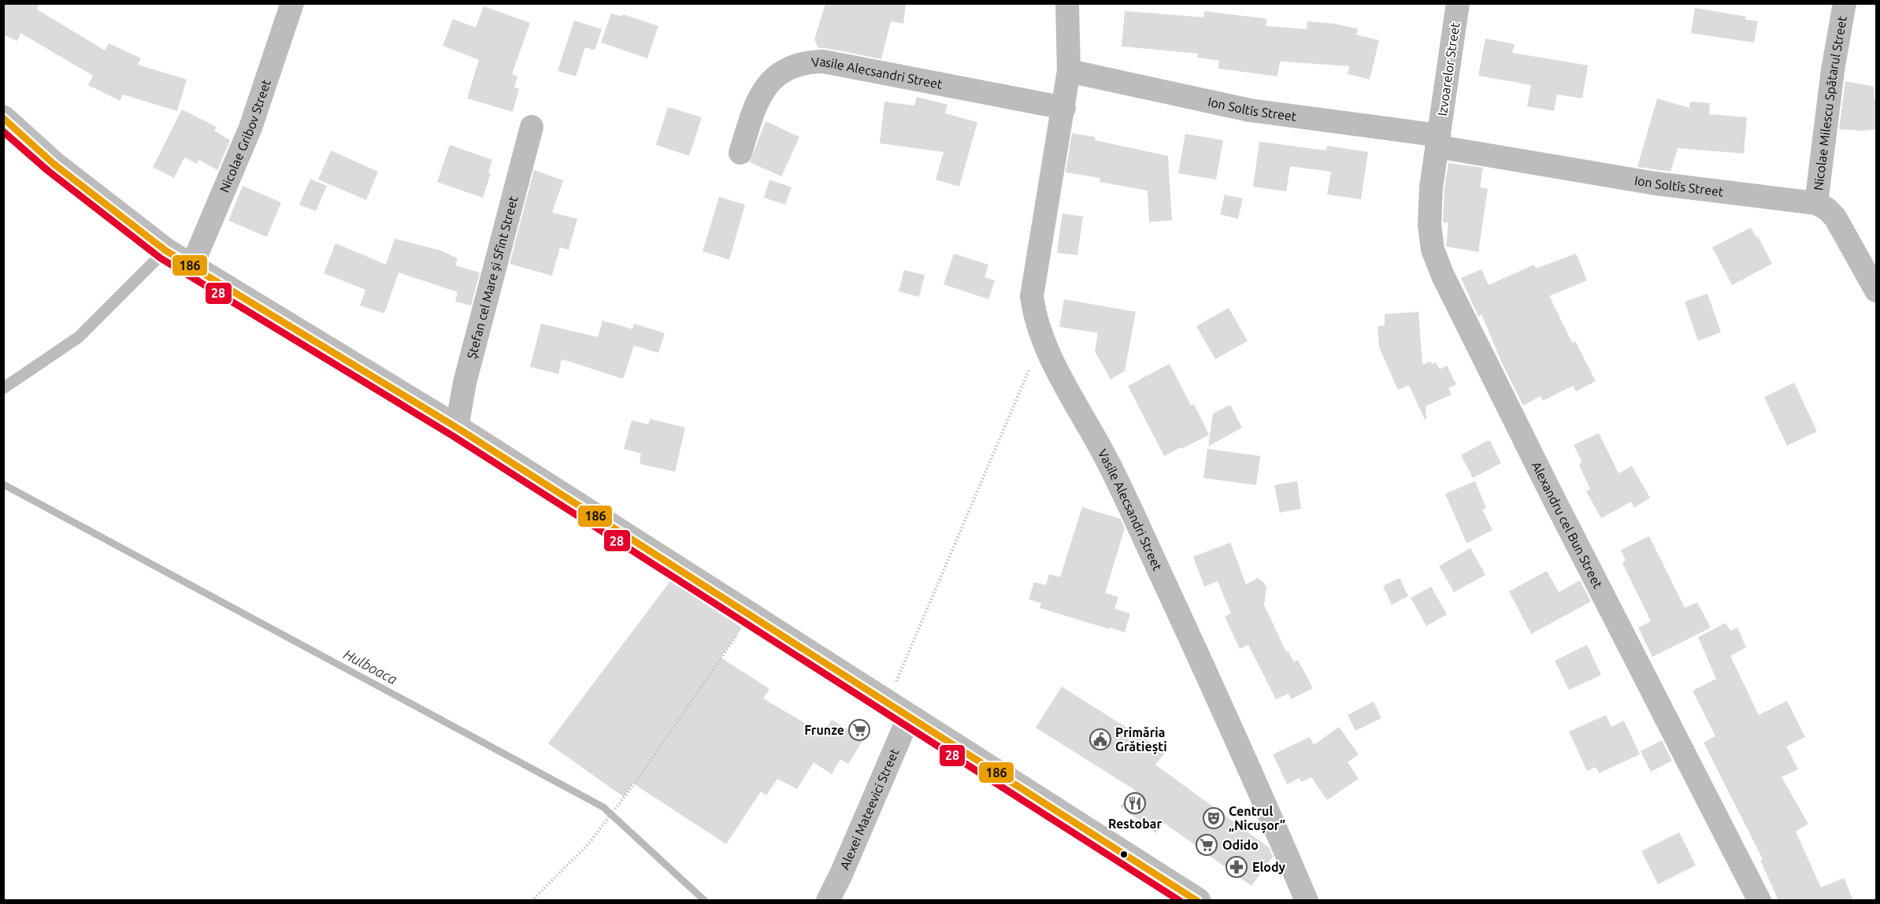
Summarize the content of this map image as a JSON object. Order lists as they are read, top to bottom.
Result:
{
  "streets": {
    "street": [
      "Izvoarelor Street",
      "Vasile Alecsandri Street",
      "Nicolae Milescu Spătarul Street",
      "Ion Soltîs Street",
      "Nicolae Gribov Street",
      "Ștefan cel Mare și Sfînt Street",
      "Alexandru cel Bun Street",
      "Alexei Mateevici Street"
    ]
  },
  "crossings": [
    ["Izvoarelor Street", "Ion Soltîs Street"],
    ["Izvoarelor Street", "Alexandru cel Bun Street"],
    ["Vasile Alecsandri Street", "Ion Soltîs Street"],
    ["Nicolae Milescu Spătarul Street", "Ion Soltîs Street"],
    ["Ion Soltîs Street", "Alexandru cel Bun Street"]
  ],
  "water": ["Hulboaca"],
  "places": {
    "supermarket": ["Frunze", "Odido"],
    "public building": ["Primăria Grătiești"],
    "restaurant": ["Restobar"],
    "theatre": ["Centrul „Nicușor”"],
    "pharmacy": ["Elody"]
  },
  "lines": ["transit line 186", "transit line 28"]
}
